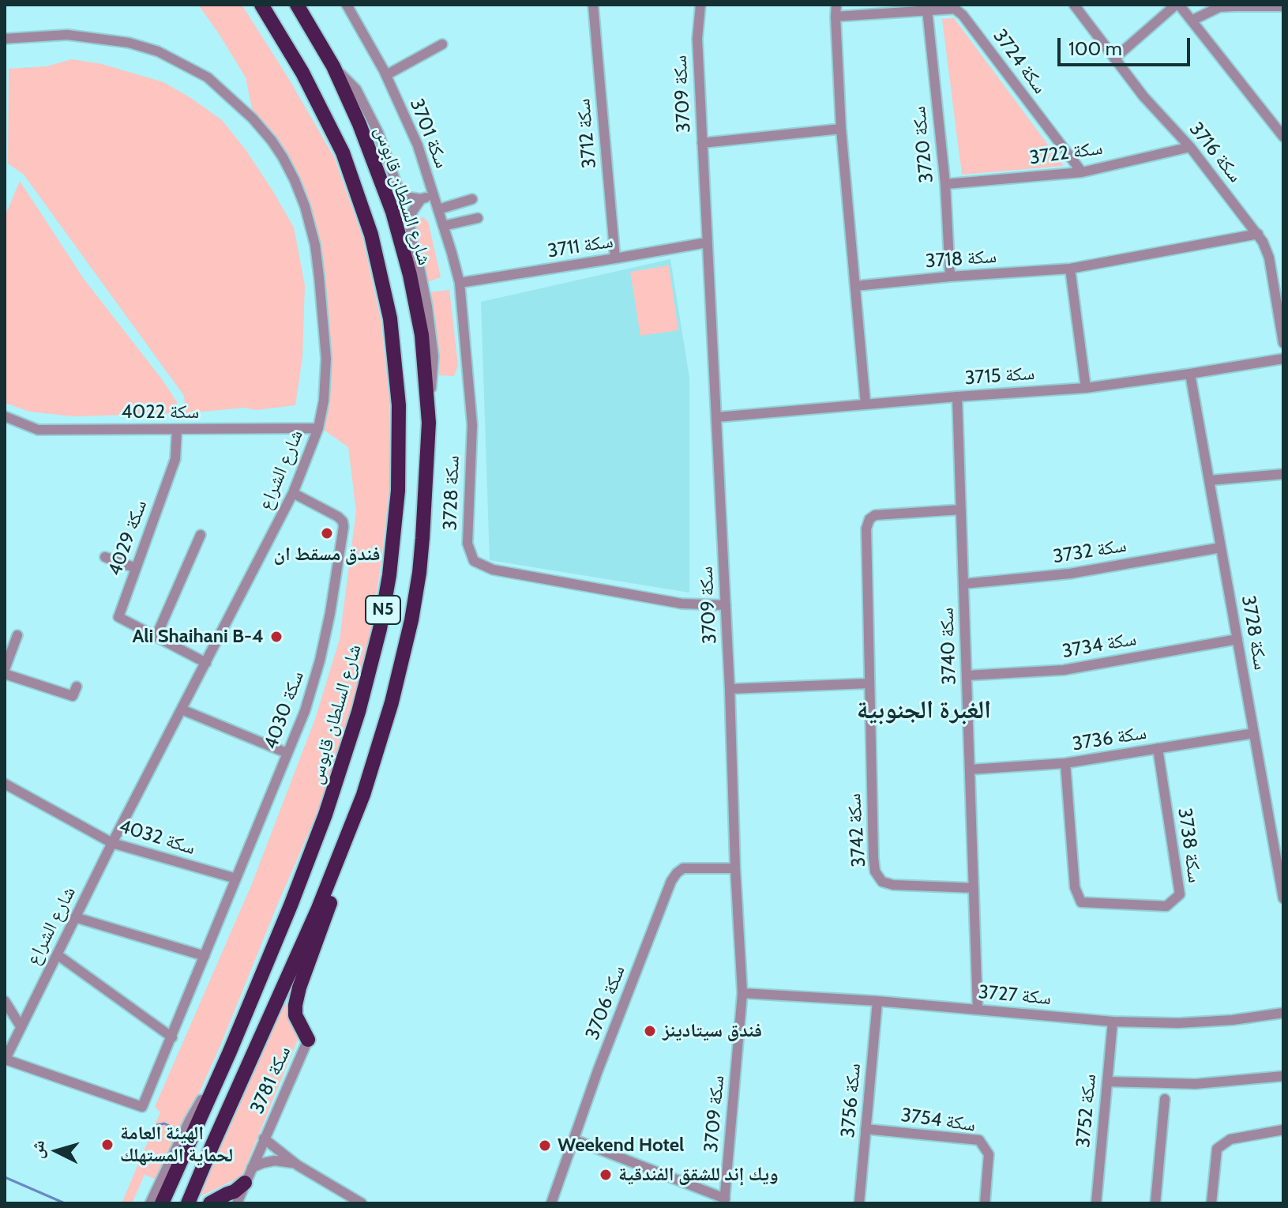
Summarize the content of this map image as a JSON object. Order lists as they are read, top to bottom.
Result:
{
  "streets": {
    "highway": ["شارع السلطان قابوس", "N5"],
    "street": [
      "سكة 3724",
      "سكة 3709",
      "سكة 3701",
      "سكة 3712",
      "سكة 3720",
      "سكة 3716",
      "سكة 3722",
      "سكة 3711",
      "سكة 3718",
      "سكة 3715",
      "سكة 4022",
      "شارع الشراع",
      "سكة 3728",
      "سكة 4029",
      "سكة 3732",
      "سكة 3734",
      "سكة 3740",
      "سكة 4030",
      "سكة 3736",
      "سكة 3742",
      "سكة 4032",
      "سكة 3738",
      "سكة 3727",
      "سكة 3706",
      "سكة 3781",
      "سكة 3756",
      "سكة 3752",
      "سكة 3754"
    ]
  },
  "crossings": [
    ["سكة 3724", "سكة 3720"],
    ["سكة 3724", "سكة 3722"],
    ["سكة 3709", "سكة 3711"],
    ["سكة 3709", "سكة 3715"],
    ["سكة 3709", "سكة 3728"],
    ["سكة 3709", "سكة 3727"],
    ["سكة 3709", "سكة 3706"],
    ["سكة 3701", "سكة 3711"],
    ["سكة 3701", "سكة 3728"],
    ["سكة 3712", "سكة 3711"],
    ["سكة 3720", "سكة 3722"],
    ["سكة 3720", "سكة 3718"],
    ["سكة 3716", "سكة 3722"],
    ["سكة 3716", "سكة 3718"],
    ["سكة 3711", "سكة 3728"],
    ["سكة 3715", "سكة 3728"],
    ["سكة 3715", "سكة 3740"],
    ["سكة 4022", "شارع الشراع"],
    ["سكة 4022", "سكة 4029"],
    ["شارع الشراع", "سكة 4029"],
    ["شارع الشراع", "سكة 4030"],
    ["شارع الشراع", "سكة 4032"],
    ["سكة 3728", "سكة 3732"],
    ["سكة 3728", "سكة 3734"],
    ["سكة 3728", "سكة 3736"],
    ["سكة 3732", "سكة 3740"],
    ["سكة 3734", "سكة 3740"],
    ["سكة 3740", "سكة 3736"],
    ["سكة 3740", "سكة 3742"],
    ["سكة 3740", "سكة 3727"],
    ["سكة 4030", "سكة 4032"],
    ["سكة 3736", "سكة 3738"],
    ["سكة 3727", "سكة 3756"],
    ["سكة 3727", "سكة 3752"],
    ["سكة 3756", "سكة 3754"]
  ],
  "districts": ["الغبرة الجنوبية"],
  "places": [
    "فندق مسقط ان",
    "Ali Shaihani B-4",
    "فندق سيتادينز",
    "الهيئة العامة لحماية المستهلك",
    "Weekend Hotel",
    "ويك إند للشقق الفندقية"
  ],
  "scale_bar": "100 m",
  "north": "left"
}
